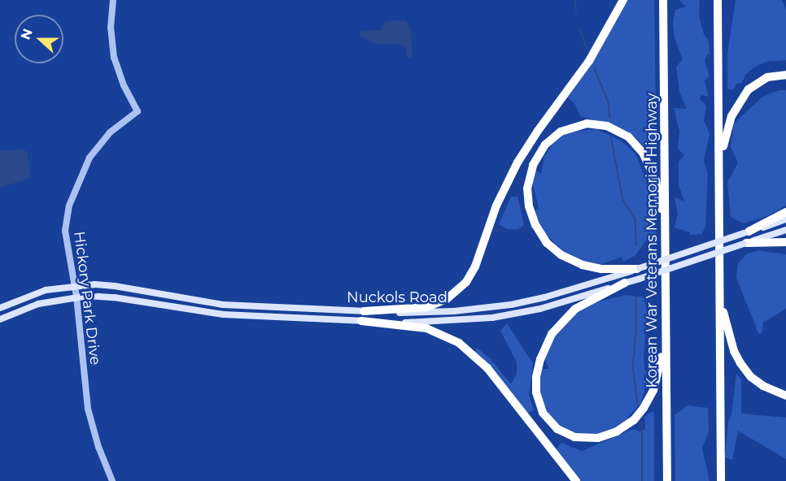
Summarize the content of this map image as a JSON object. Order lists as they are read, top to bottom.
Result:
{
  "streets": {
    "highway": ["Korean War Veterans Memorial Highway"],
    "main road": ["Nuckols Road"],
    "street": ["Hickory Park Drive"]
  },
  "crossings": [
    ["Nuckols Road", "Hickory Park Drive"]
  ],
  "north": "left"
}
